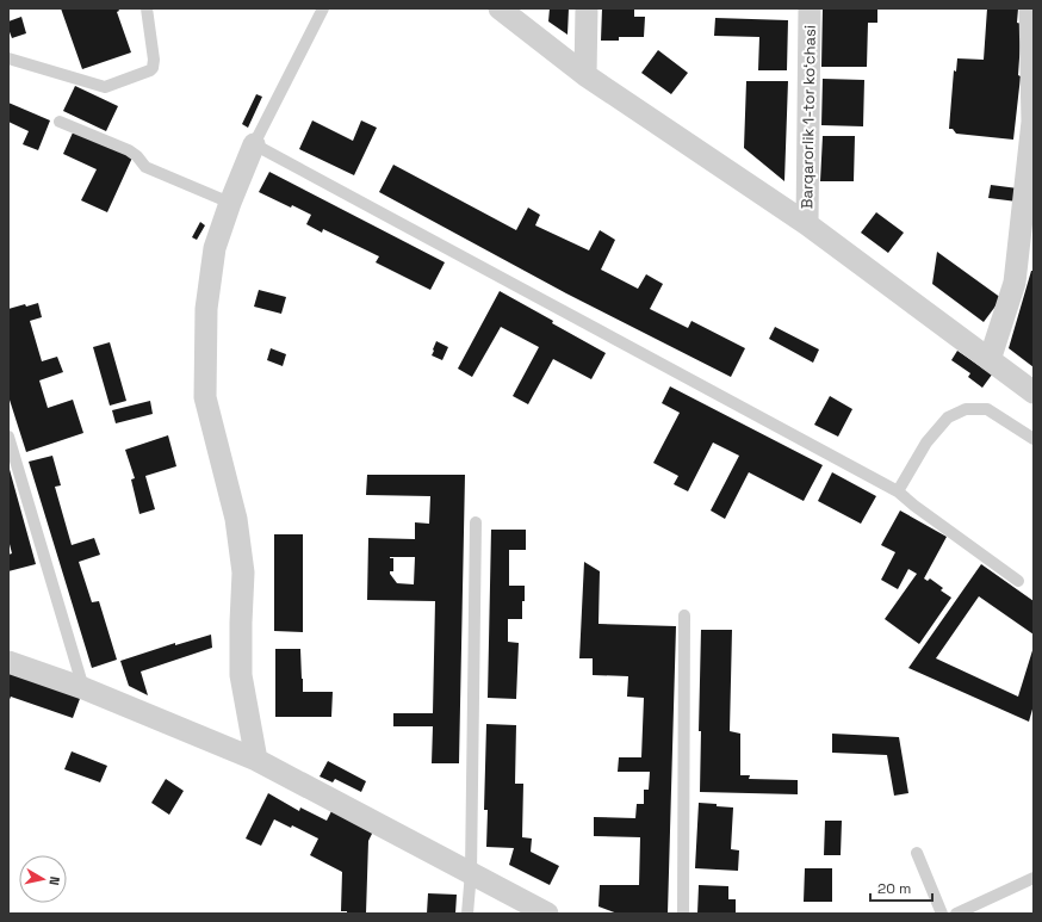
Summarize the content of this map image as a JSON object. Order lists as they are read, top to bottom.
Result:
{
  "streets": {
    "street": ["Barqarorlik 1-tor koʻchasi"]
  },
  "scale_bar": "20 m",
  "north": "right"
}
